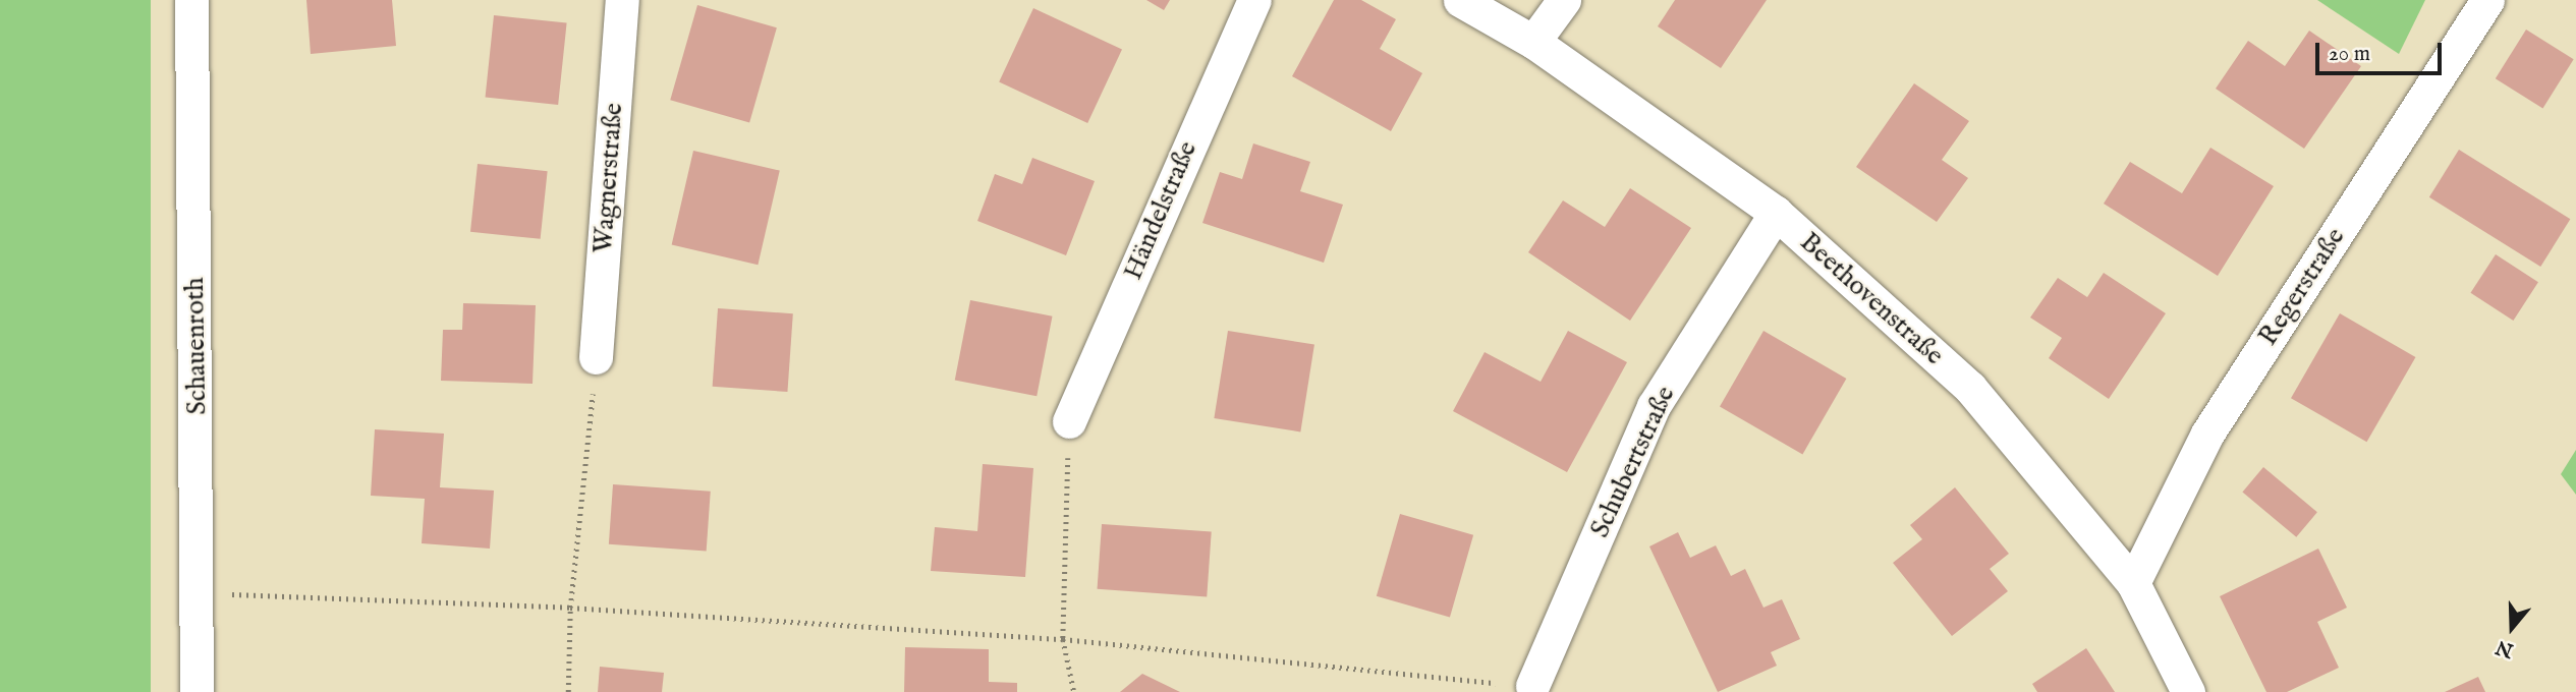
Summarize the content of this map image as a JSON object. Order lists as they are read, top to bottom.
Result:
{
  "streets": {
    "street": [
      "Wagnerstraße",
      "Händelstraße",
      "Regerstraße",
      "Beethovenstraße",
      "Schauenroth",
      "Schubertstraße"
    ]
  },
  "crossings": [
    ["Regerstraße", "Beethovenstraße"],
    ["Beethovenstraße", "Schubertstraße"]
  ],
  "scale_bar": "20 m",
  "north": "bottom"
}
